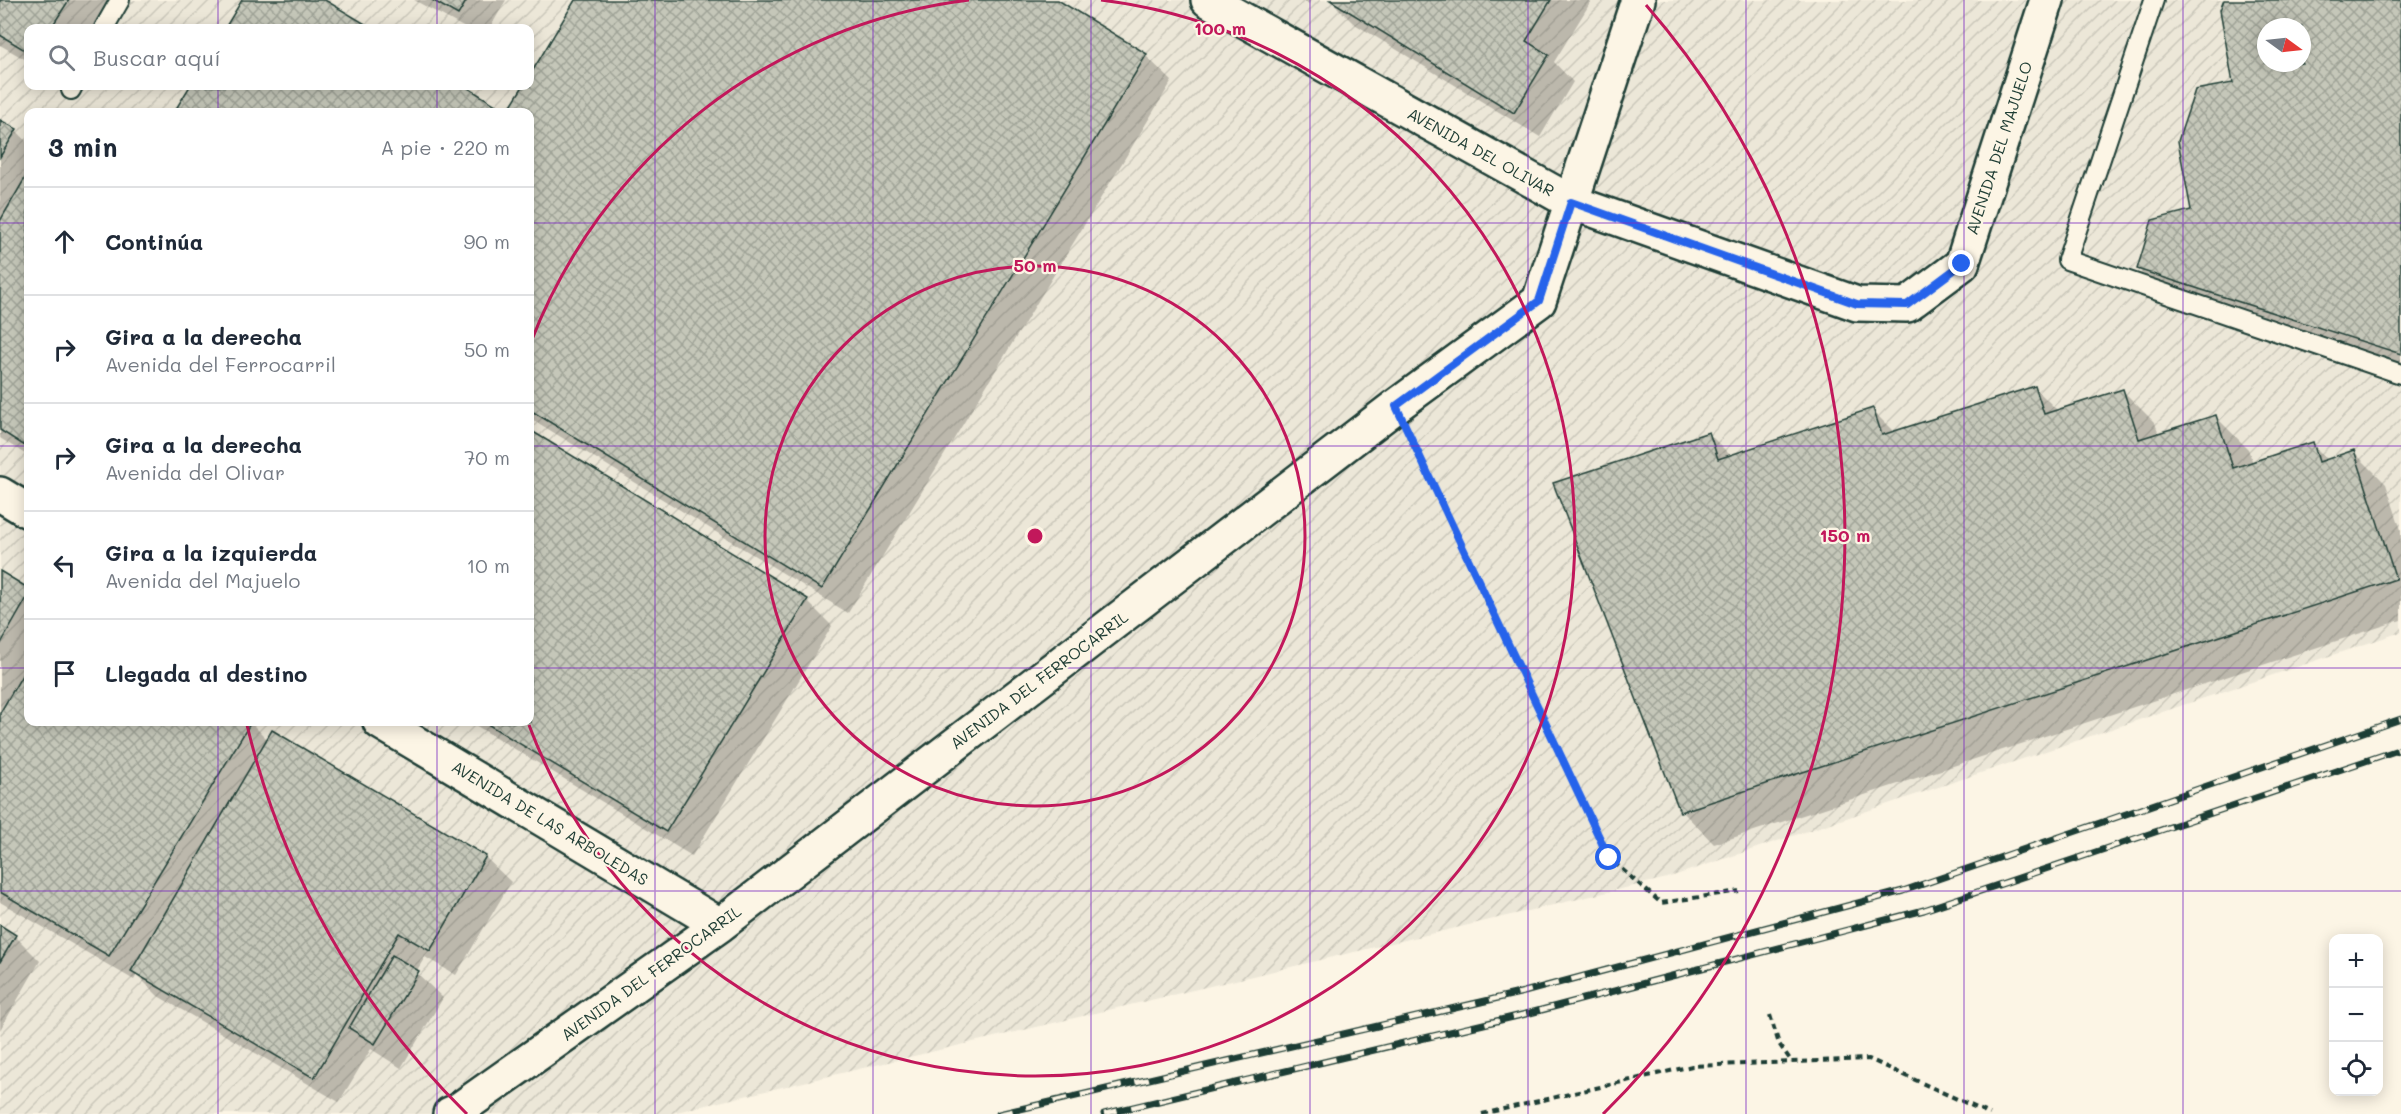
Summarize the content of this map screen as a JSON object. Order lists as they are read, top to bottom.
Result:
{
  "streets": {
    "street": [
      "AVENIDA DEL MAJUELO",
      "AVENIDA DEL OLIVAR",
      "AVENIDA DEL FERROCARRIL",
      "AVENIDA DE LAS ARBOLEDAS"
    ]
  },
  "crossings": [
    ["AVENIDA DEL MAJUELO", "AVENIDA DEL OLIVAR"],
    ["AVENIDA DEL OLIVAR", "AVENIDA DEL FERROCARRIL"],
    ["AVENIDA DEL FERROCARRIL", "AVENIDA DE LAS ARBOLEDAS"]
  ],
  "north": "right",
  "page": {
    "search": "Buscar aquí",
    "heading": ["3 min", "A pie · 220 m"],
    "list": [
      ["Continúa", "90 m"],
      ["Gira a la derecha", "Avenida del Ferrocarril", "50 m"],
      ["Gira a la derecha", "Avenida del Olivar", "70 m"],
      ["Gira a la izquierda", "Avenida del Majuelo", "10 m"],
      "Llegada al destino"
    ],
    "map_buttons": ["+", "−"]
  },
  "rings": ["100 m", "50 m", "150 m"]
}
